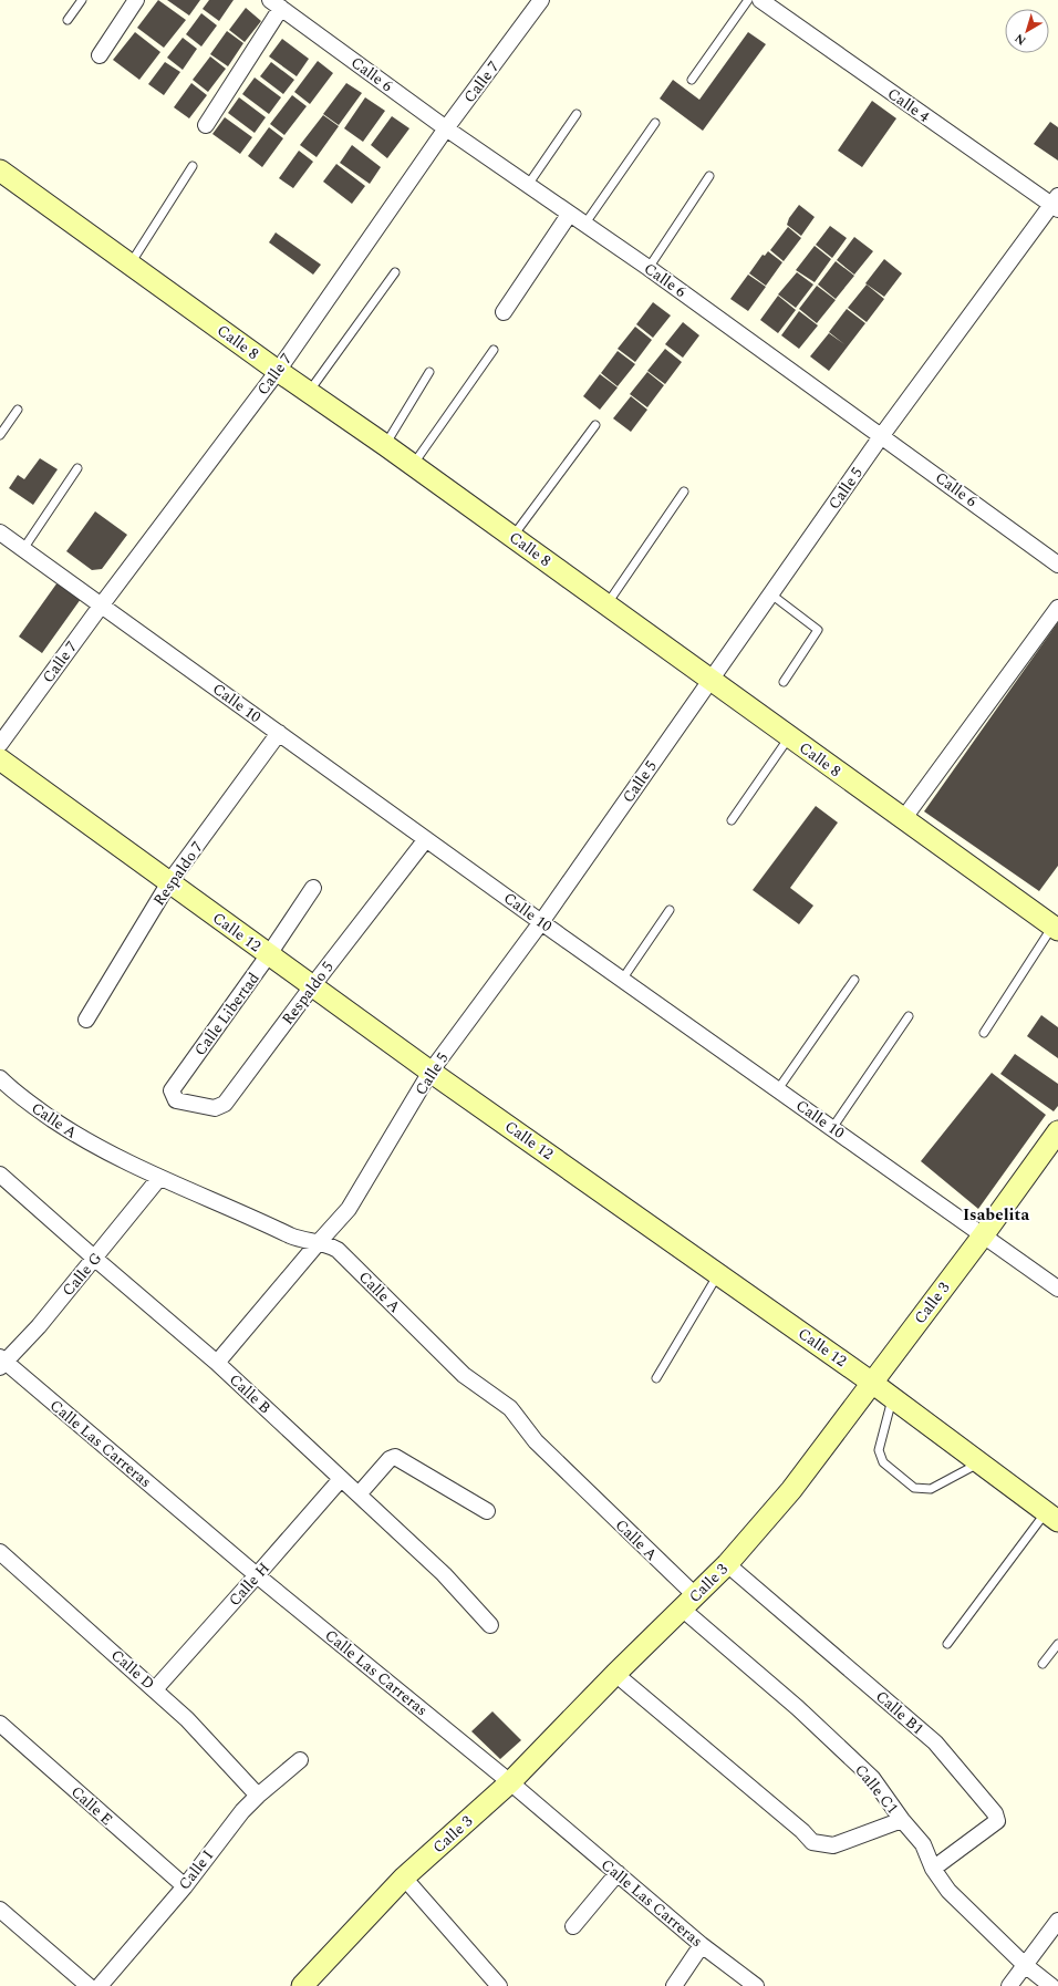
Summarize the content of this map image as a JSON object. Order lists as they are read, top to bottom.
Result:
{
  "streets": {
    "street": [
      "Calle 6",
      "Calle 7",
      "Calle 4",
      "Calle 8",
      "Calle 5",
      "Calle 10",
      "Respaldo 7",
      "Calle 12",
      "Respaldo 5",
      "Calle Libertad",
      "Calle A",
      "Calle G",
      "Calle 3",
      "Calle B",
      "Calle Las Carreras",
      "Calle H",
      "Calle D",
      "Calle B1",
      "Calle C1",
      "Calle E",
      "Calle I"
    ]
  },
  "crossings": [
    ["Calle 6", "Calle 7"],
    ["Calle 6", "Calle 5"],
    ["Calle 7", "Calle 8"],
    ["Calle 7", "Calle 10"],
    ["Calle 4", "Calle 5"],
    ["Calle 8", "Calle 5"],
    ["Calle 5", "Calle 10"],
    ["Calle 5", "Calle 12"],
    ["Calle 5", "Calle A"],
    ["Calle 5", "Calle B"],
    ["Calle 10", "Respaldo 7"],
    ["Calle 10", "Respaldo 5"],
    ["Calle 10", "Calle 3"],
    ["Respaldo 7", "Calle 12"],
    ["Calle 12", "Respaldo 5"],
    ["Calle 12", "Calle Libertad"],
    ["Calle 12", "Calle 3"],
    ["Respaldo 5", "Calle Libertad"],
    ["Calle A", "Calle G"],
    ["Calle A", "Calle 3"],
    ["Calle A", "Calle C1"],
    ["Calle G", "Calle B"],
    ["Calle G", "Calle Las Carreras"],
    ["Calle 3", "Calle Las Carreras"],
    ["Calle 3", "Calle B1"],
    ["Calle 3", "Calle C1"],
    ["Calle B", "Calle H"],
    ["Calle Las Carreras", "Calle H"],
    ["Calle H", "Calle D"],
    ["Calle D", "Calle I"],
    ["Calle B1", "Calle C1"],
    ["Calle E", "Calle I"]
  ],
  "districts": ["Isabelita"],
  "north": "bottom left"
}
